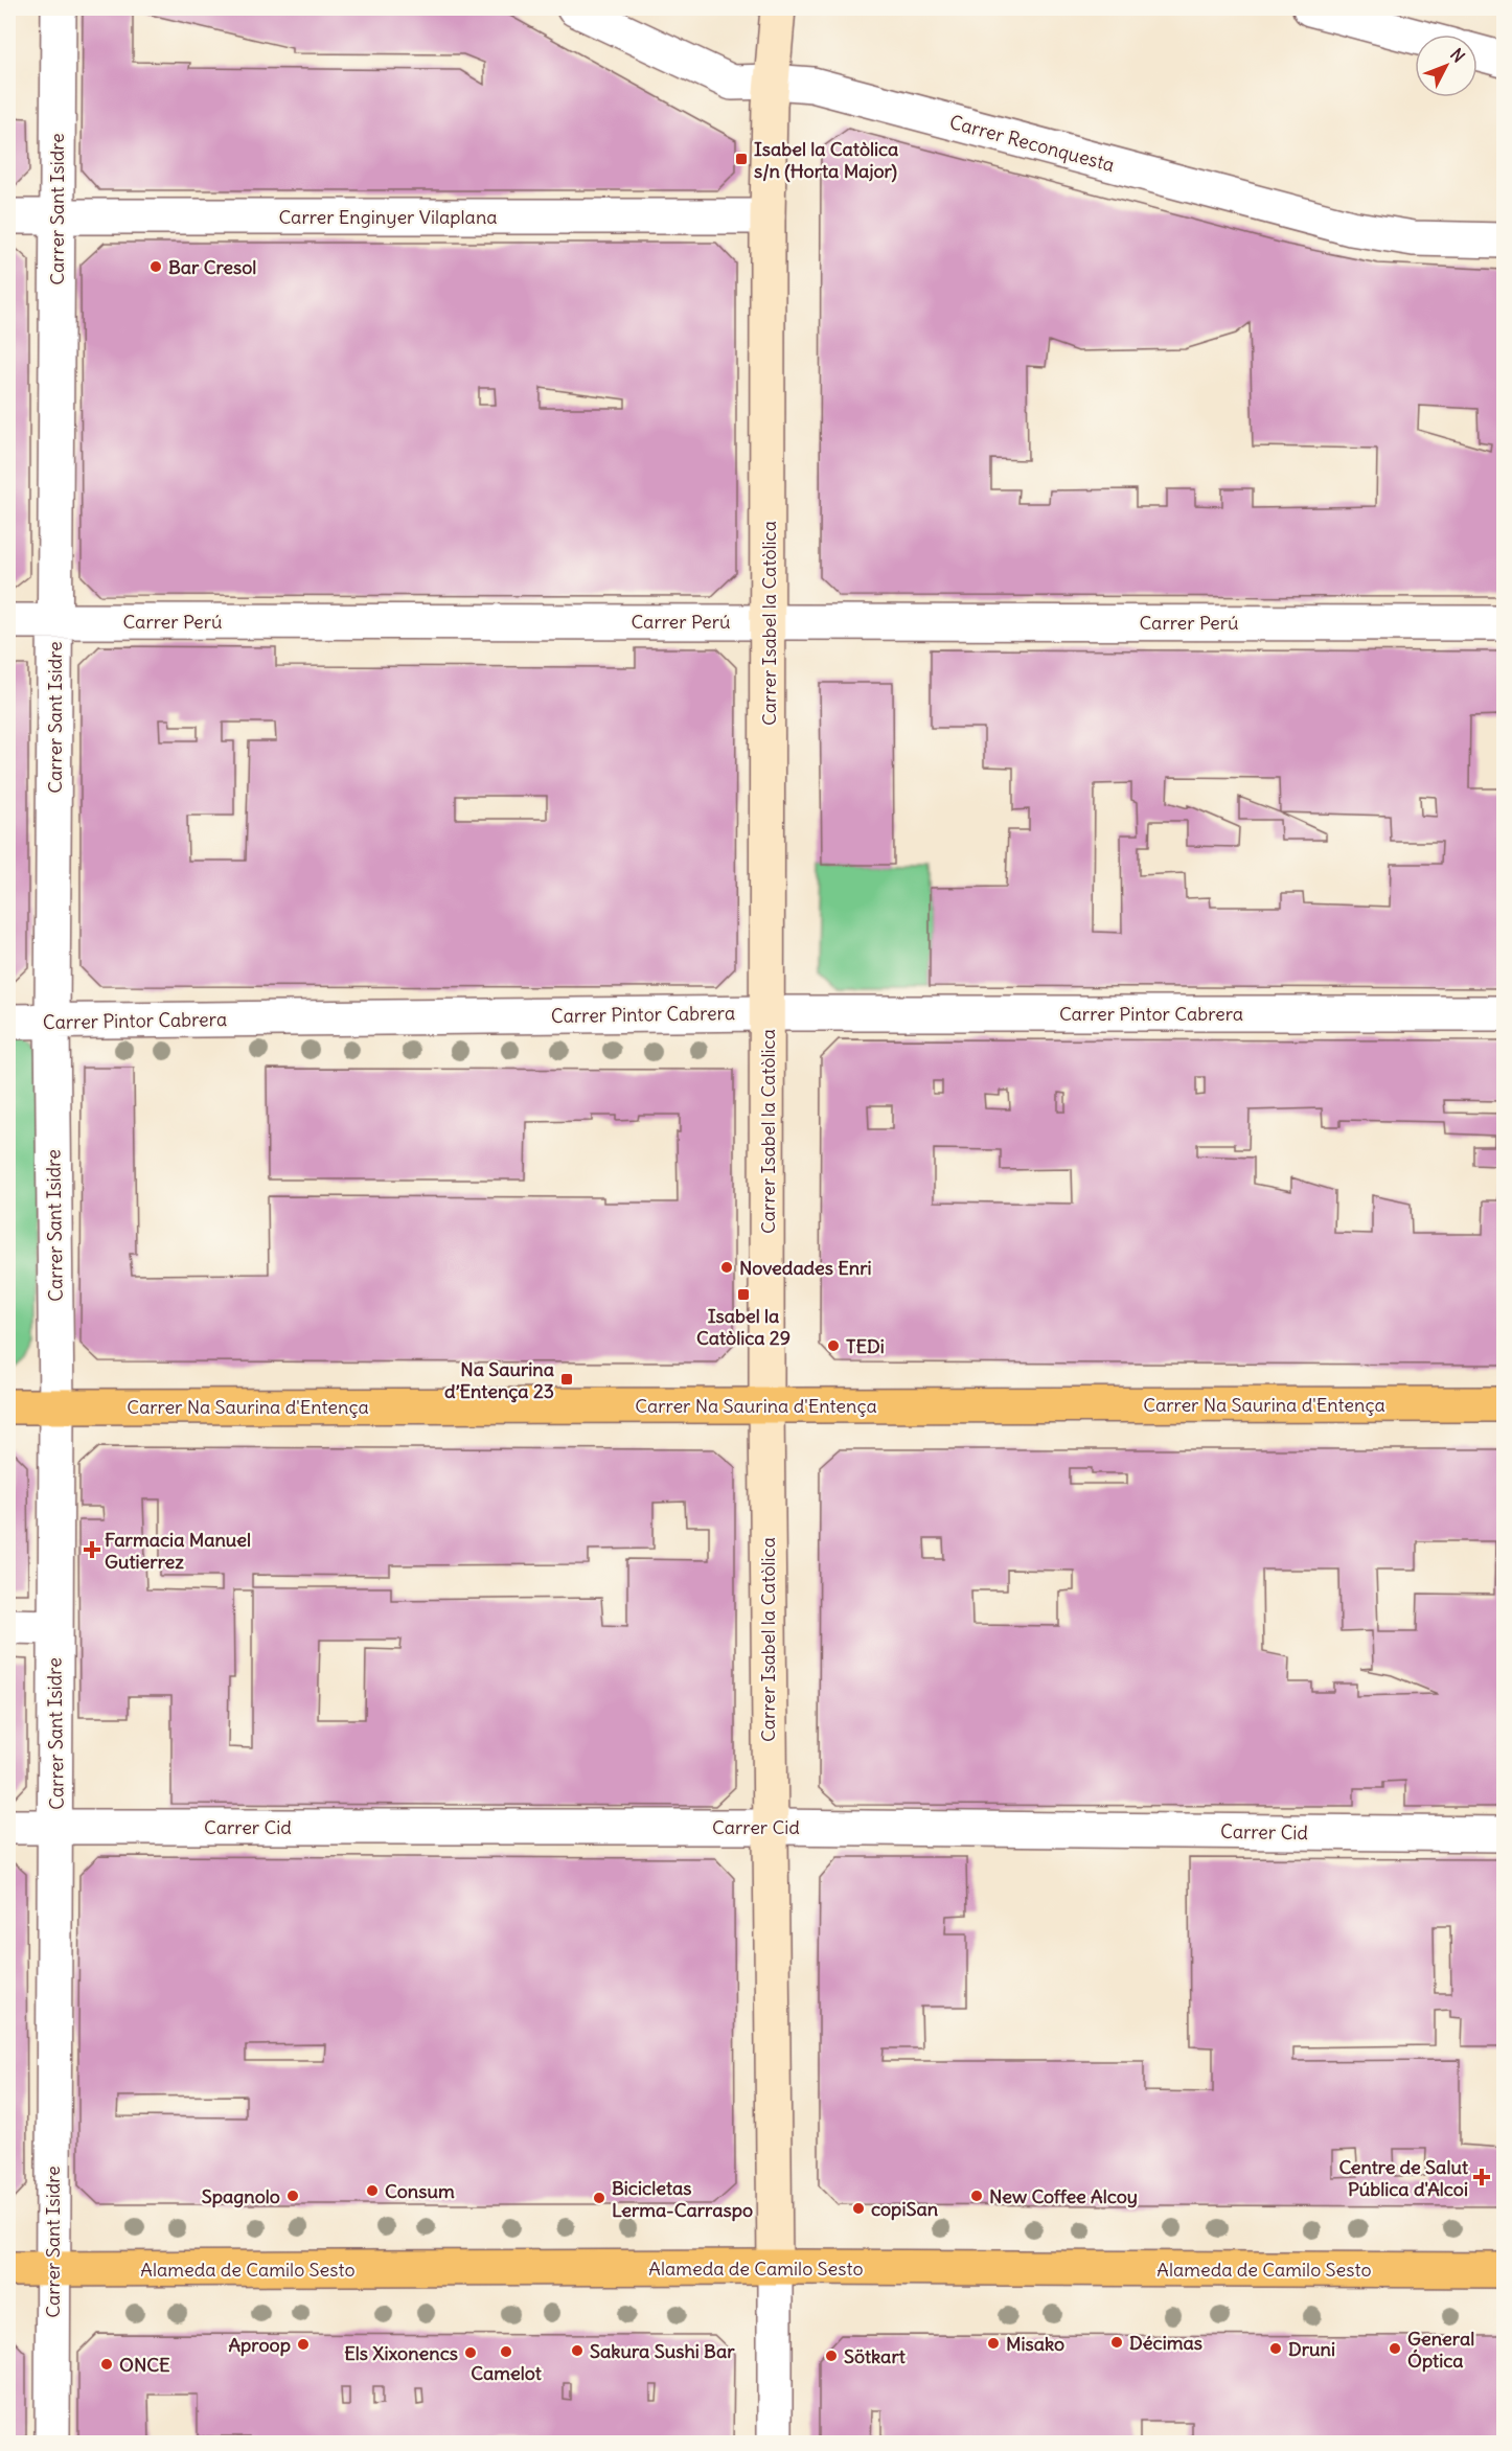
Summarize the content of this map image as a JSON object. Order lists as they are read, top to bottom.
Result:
{
  "streets": {
    "main road": ["Carrer Na Saurina d'Entença", "Alameda de Camilo Sesto"],
    "street": [
      "Carrer Reconquesta",
      "Carrer Sant Isidre",
      "Carrer Enginyer Vilaplana",
      "Carrer Perú",
      "Carrer Isabel la Catòlica",
      "Carrer Pintor Cabrera",
      "Carrer Cid"
    ]
  },
  "crossings": [
    ["Carrer Reconquesta", "Carrer Isabel la Catòlica"],
    ["Carrer Sant Isidre", "Carrer Enginyer Vilaplana"],
    ["Carrer Sant Isidre", "Carrer Perú"],
    ["Carrer Sant Isidre", "Carrer Pintor Cabrera"],
    ["Carrer Sant Isidre", "Carrer Na Saurina d'Entença"],
    ["Carrer Sant Isidre", "Carrer Cid"],
    ["Carrer Sant Isidre", "Alameda de Camilo Sesto"],
    ["Carrer Enginyer Vilaplana", "Carrer Isabel la Catòlica"],
    ["Carrer Perú", "Carrer Isabel la Catòlica"],
    ["Carrer Isabel la Catòlica", "Carrer Pintor Cabrera"],
    ["Carrer Isabel la Catòlica", "Carrer Na Saurina d'Entença"],
    ["Carrer Isabel la Catòlica", "Carrer Cid"],
    ["Carrer Isabel la Catòlica", "Alameda de Camilo Sesto"]
  ],
  "places": {
    "transit": ["Isabel la Catòlica s/n (Horta Major)", "Isabel la Catòlica 29", "Na Saurina d’Entença 23"],
    "other": [
      "Bar Cresol",
      "Novedades Enri",
      "TEDi",
      "Consum",
      "Spagnolo",
      "New Coffee Alcoy",
      "Bicicletas Lerma-Carraspo",
      "copiSan",
      "Décimas",
      "Misako",
      "Aproop",
      "Druni",
      "General Óptica",
      "Sakura Sushi Bar",
      "Camelot",
      "Els Xixonencs",
      "Sötkart",
      "ONCE"
    ],
    "health": ["Farmacia Manuel Gutierrez", "Centre de Salut Pública d'Alcoi"]
  },
  "north": "top right"
}
